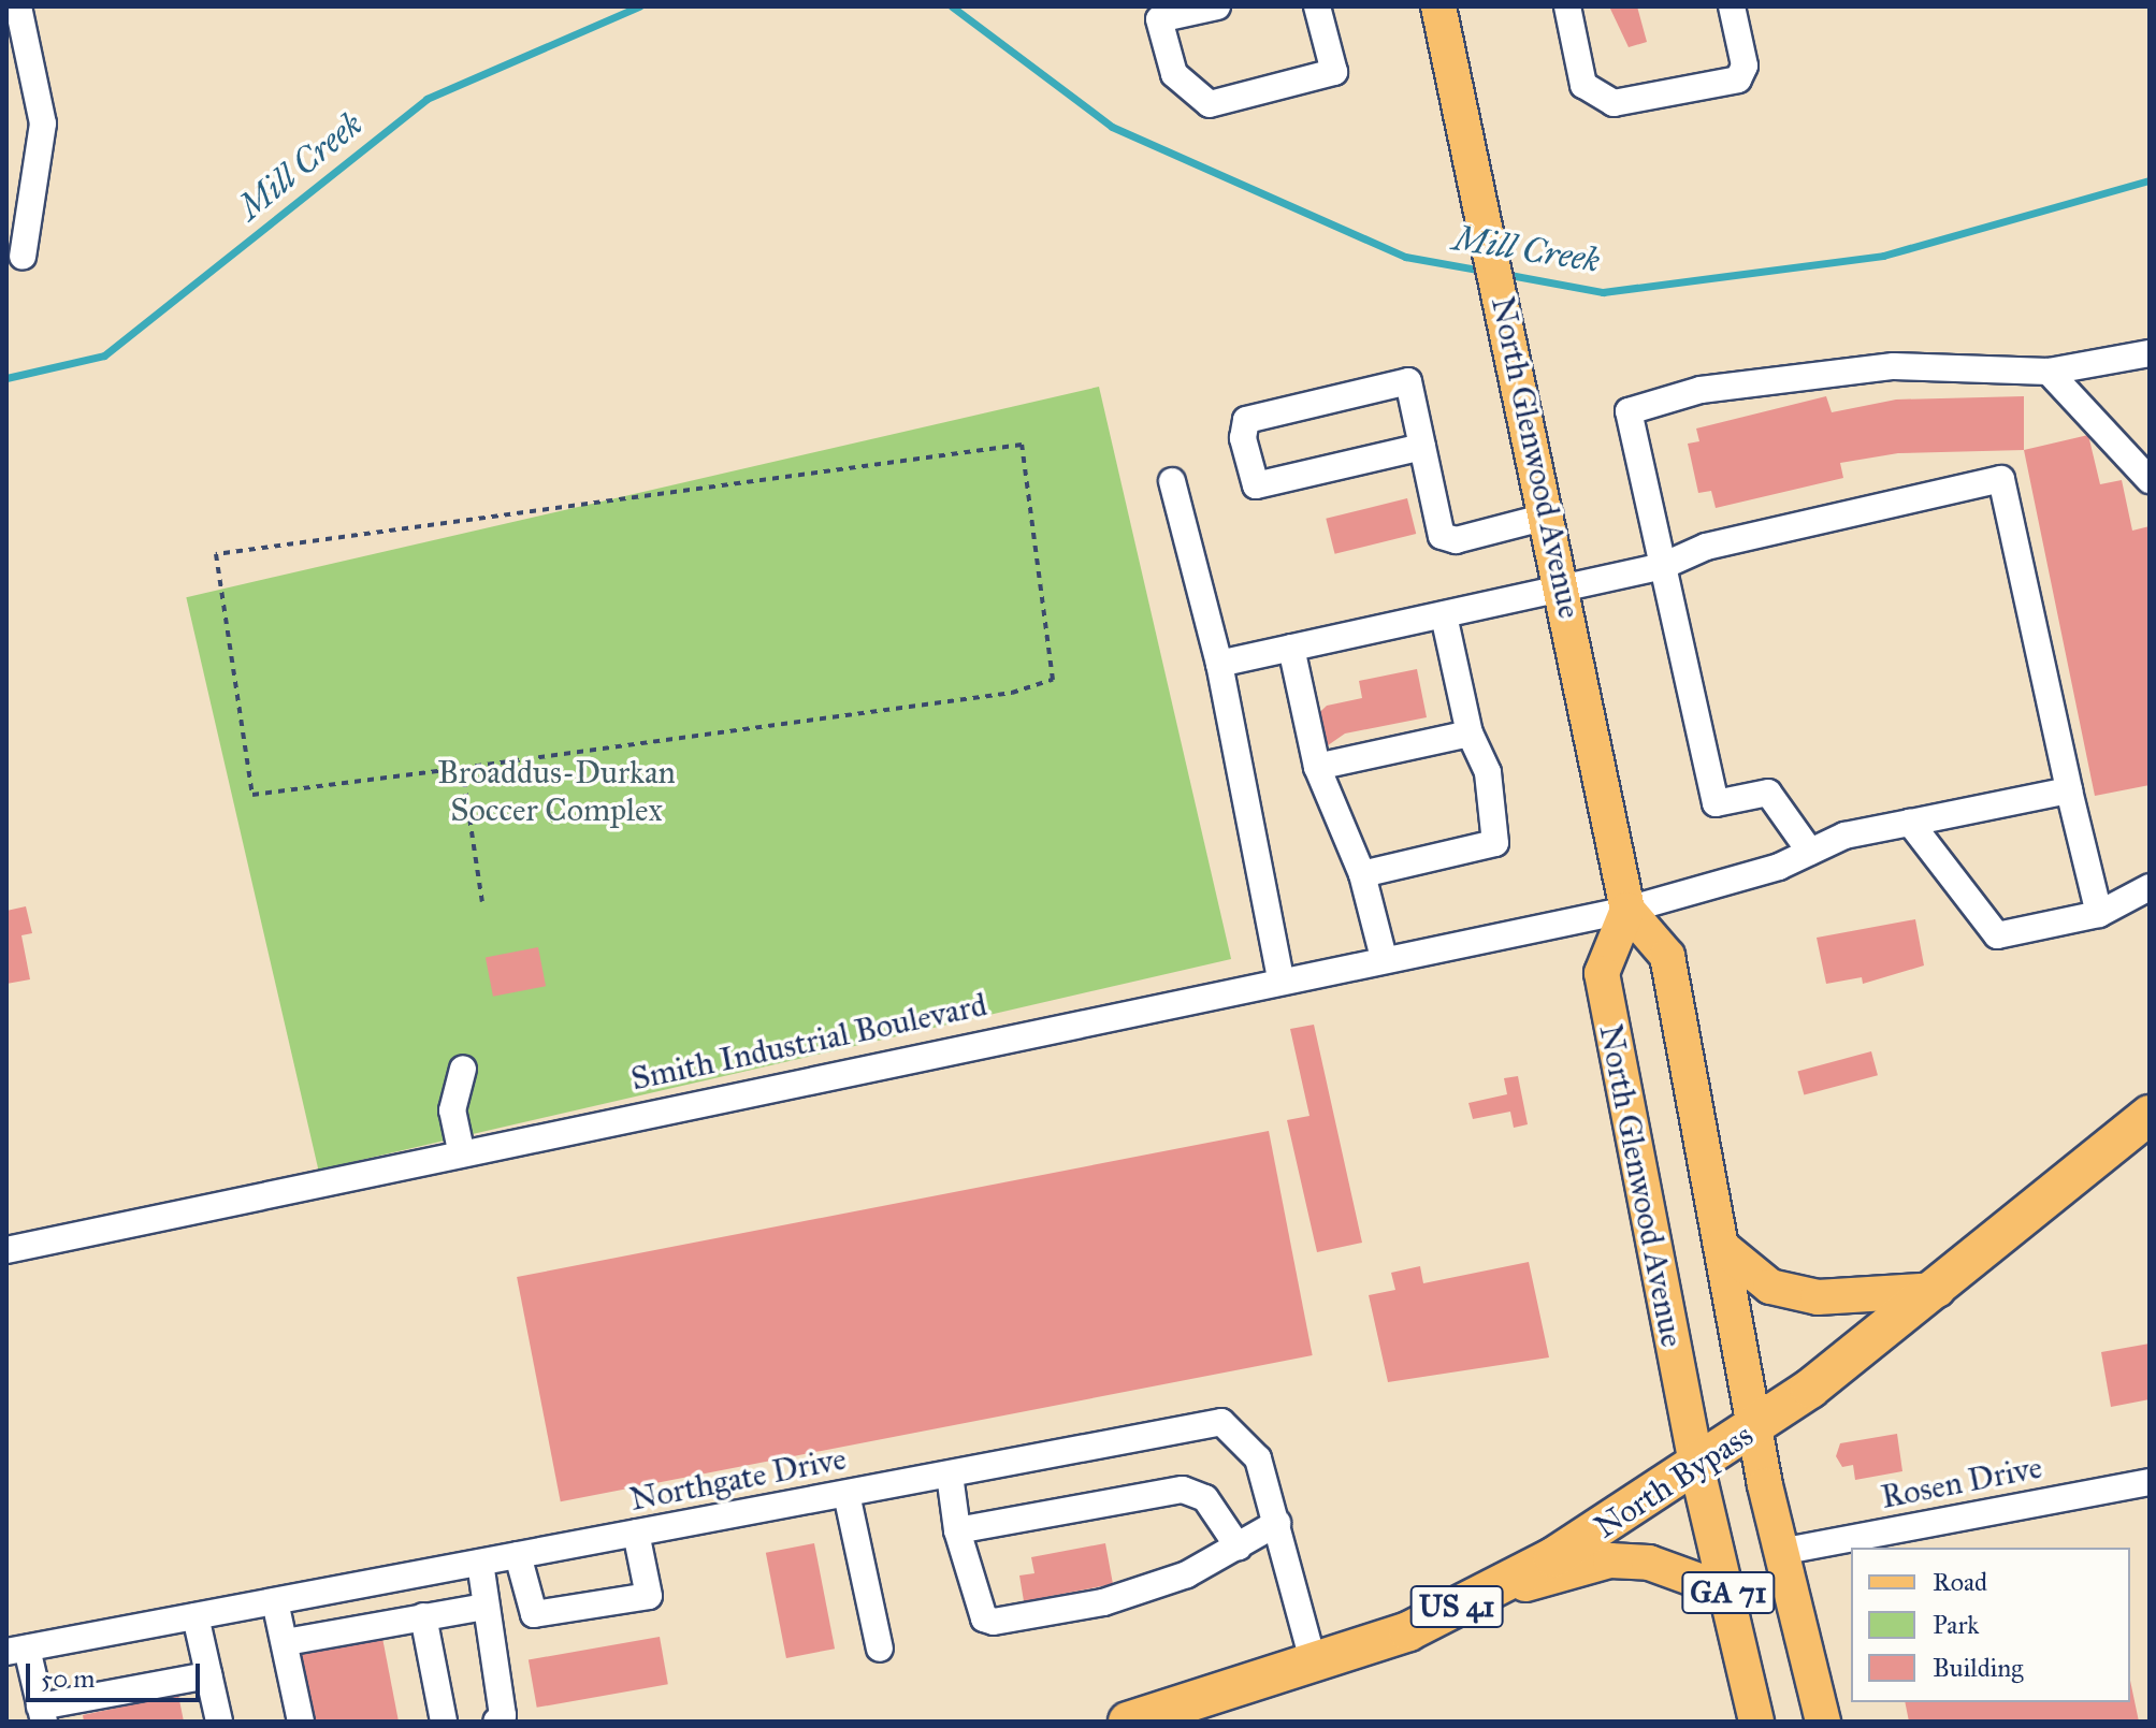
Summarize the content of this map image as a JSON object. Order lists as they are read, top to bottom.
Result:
{
  "streets": {
    "highway": ["North Bypass", "US 41"],
    "main road": ["North Glenwood Avenue", "GA 71"],
    "street": ["Smith Industrial Boulevard", "Northgate Drive", "Rosen Drive"]
  },
  "crossings": [
    ["North Glenwood Avenue", "Smith Industrial Boulevard"],
    ["North Glenwood Avenue", "North Bypass"],
    ["North Glenwood Avenue", "GA 71"],
    ["Northgate Drive", "North Bypass"],
    ["North Bypass", "GA 71"],
    ["Rosen Drive", "GA 71"]
  ],
  "water": ["Mill Creek"],
  "parks": ["Broaddus-Durkan Soccer Complex"],
  "legend": ["Road", "Park", "Building"],
  "scale_bar": "50 m"
}
